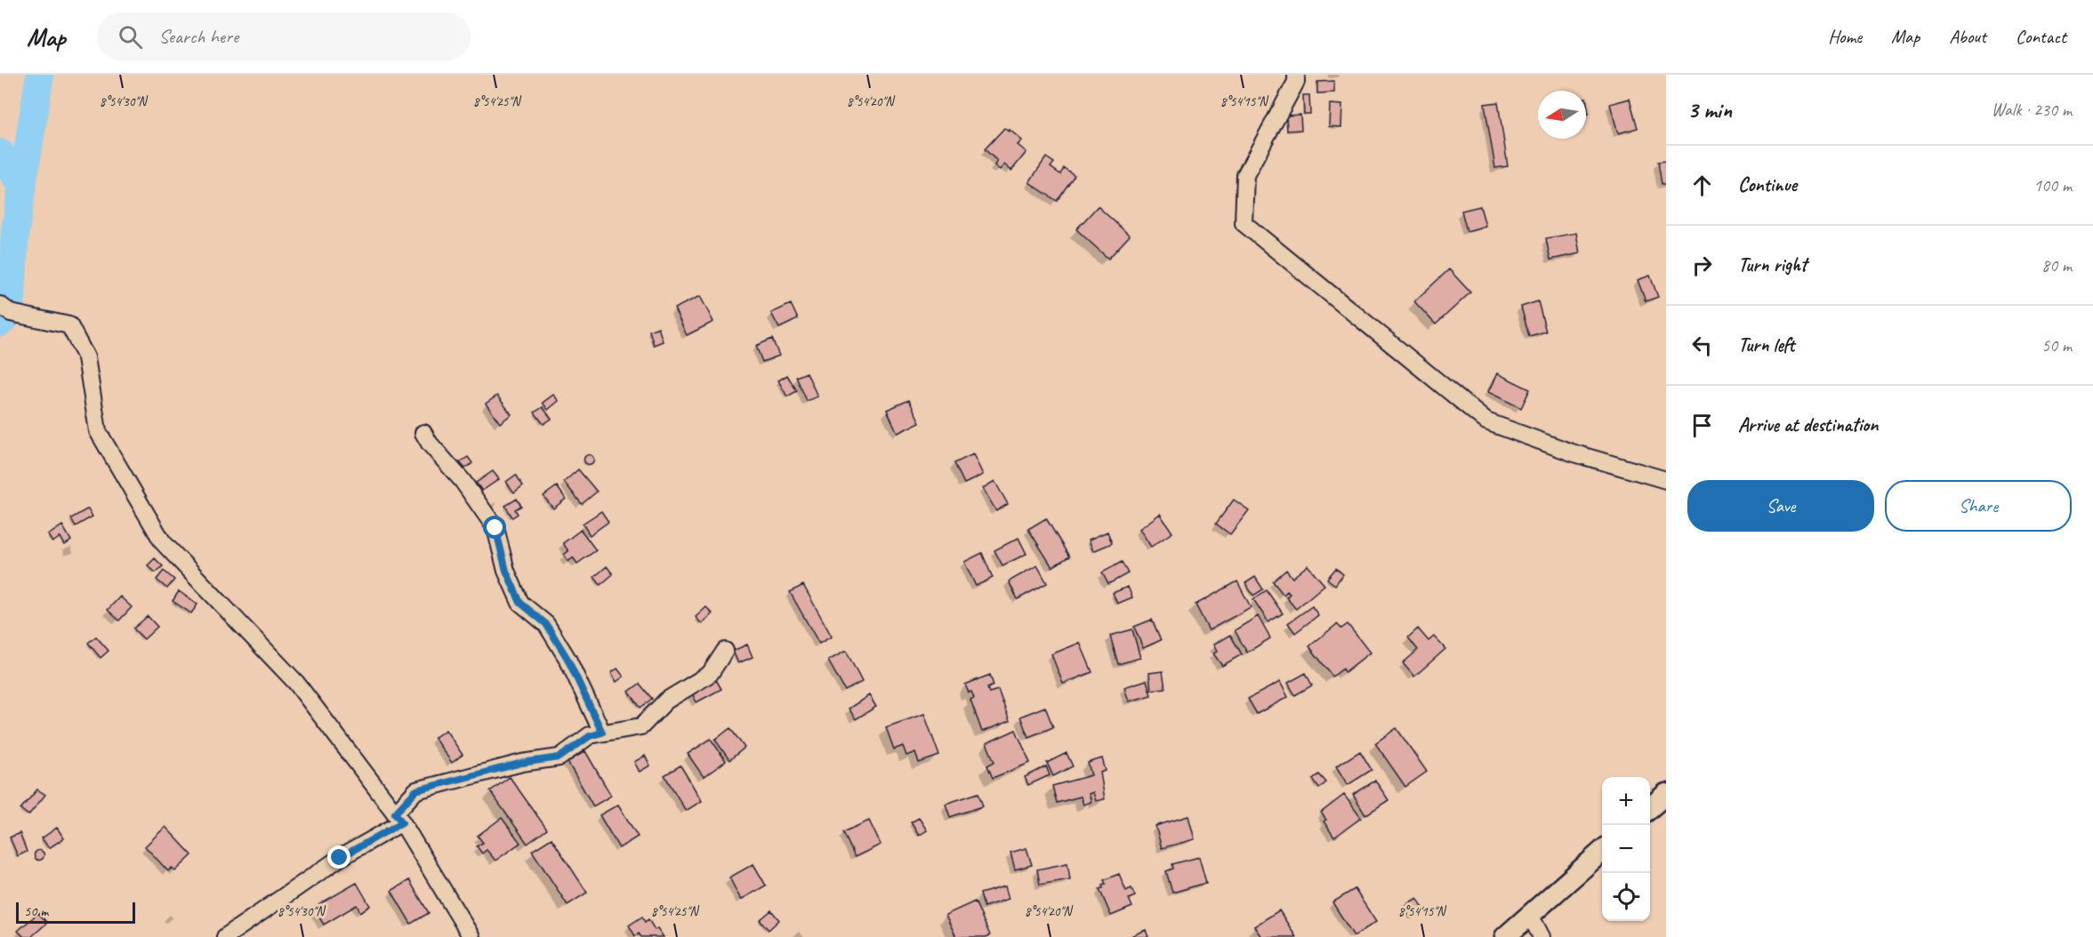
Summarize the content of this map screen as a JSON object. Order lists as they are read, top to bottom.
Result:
{
  "scale_bar": "50 m",
  "north": "left",
  "page": {
    "header": "Map",
    "search": "Search here",
    "nav": [
      "Home",
      "Map",
      "About",
      "Contact"
    ],
    "heading": ["3 min", "Walk · 230 m"],
    "list": [
      ["Continue", "100 m"],
      ["Turn right", "80 m"],
      ["Turn left", "50 m"],
      "Arrive at destination"
    ],
    "buttons": ["Save", "Share"],
    "map_buttons": ["+", "−"],
    "scale": "50 m"
  },
  "coordinates": [
    "8°54'30\"N",
    "8°54'25\"N",
    "8°54'20\"N",
    "8°54'15\"N"
  ]
}
